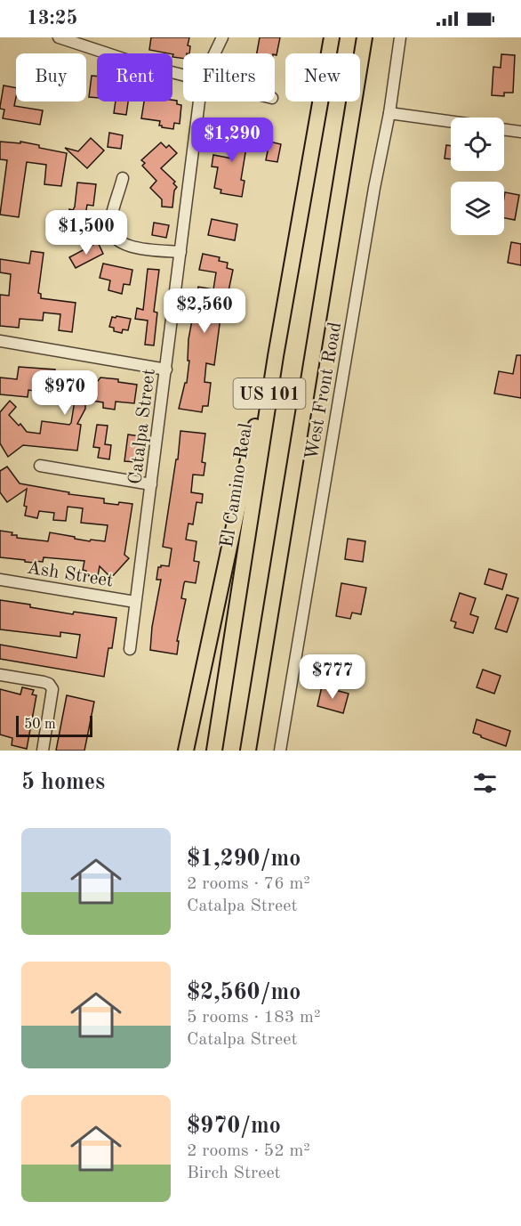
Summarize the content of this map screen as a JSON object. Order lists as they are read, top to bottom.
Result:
{
  "streets": {
    "highway": ["US 101", "El Camino Real"],
    "street": ["West Front Road", "Catalpa Street", "Ash Street"]
  },
  "crossings": [
    ["Catalpa Street", "Ash Street"]
  ],
  "scale_bar": "50 m",
  "page": {
    "status": "13:25",
    "chip": [
      "Buy",
      "Rent",
      "Filters",
      "New"
    ],
    "price": [
      "$1,290",
      "$1,500",
      "$2,560",
      "$970",
      "$777"
    ],
    "scale": "50 m",
    "heading": "5 homes",
    "list": [
      {
        "name": "$1,290/mo",
        "note": "2 rooms · 76 m² · Catalpa Street"
      },
      {
        "name": "$2,560/mo",
        "note": "5 rooms · 183 m² · Catalpa Street"
      },
      {
        "name": "$970/mo",
        "note": "2 rooms · 52 m² · Birch Street"
      }
    ]
  }
}
